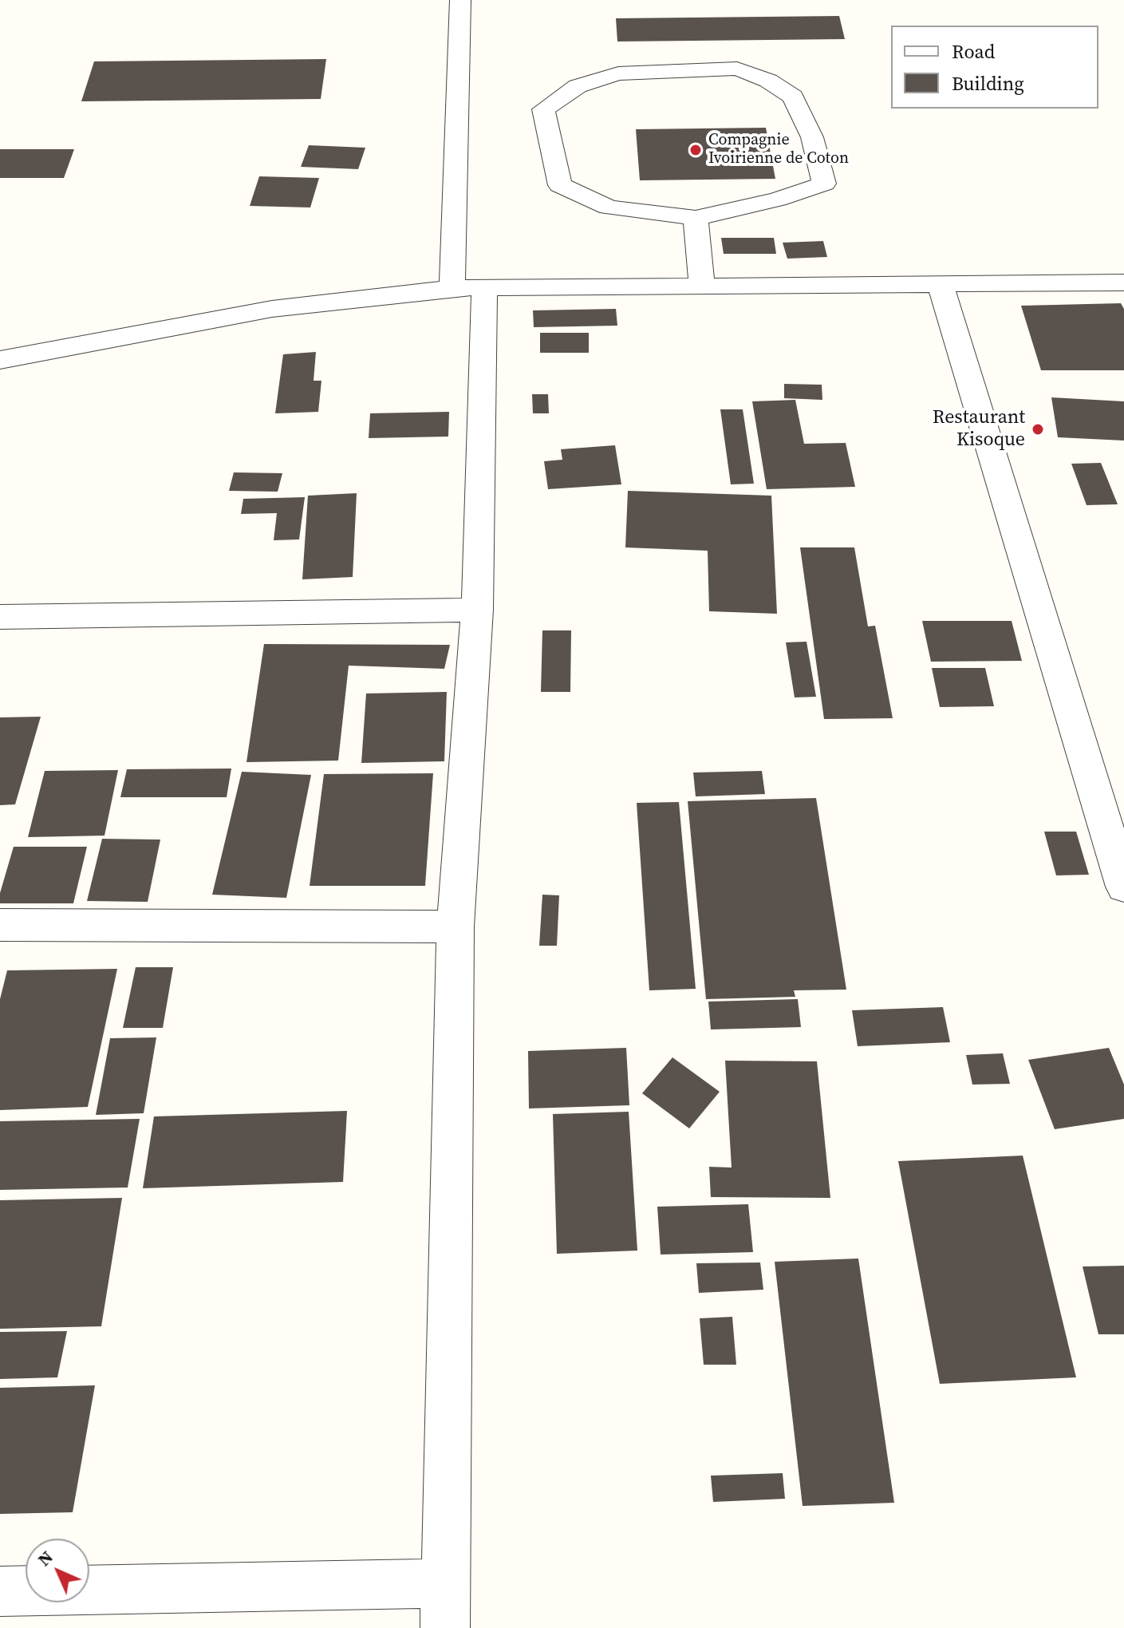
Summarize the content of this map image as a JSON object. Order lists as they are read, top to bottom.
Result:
{
  "places": ["Compagnie Ivoirienne de Coton", "Restaurant Kisoque"],
  "legend": ["Road", "Building"],
  "north": "top left"
}
